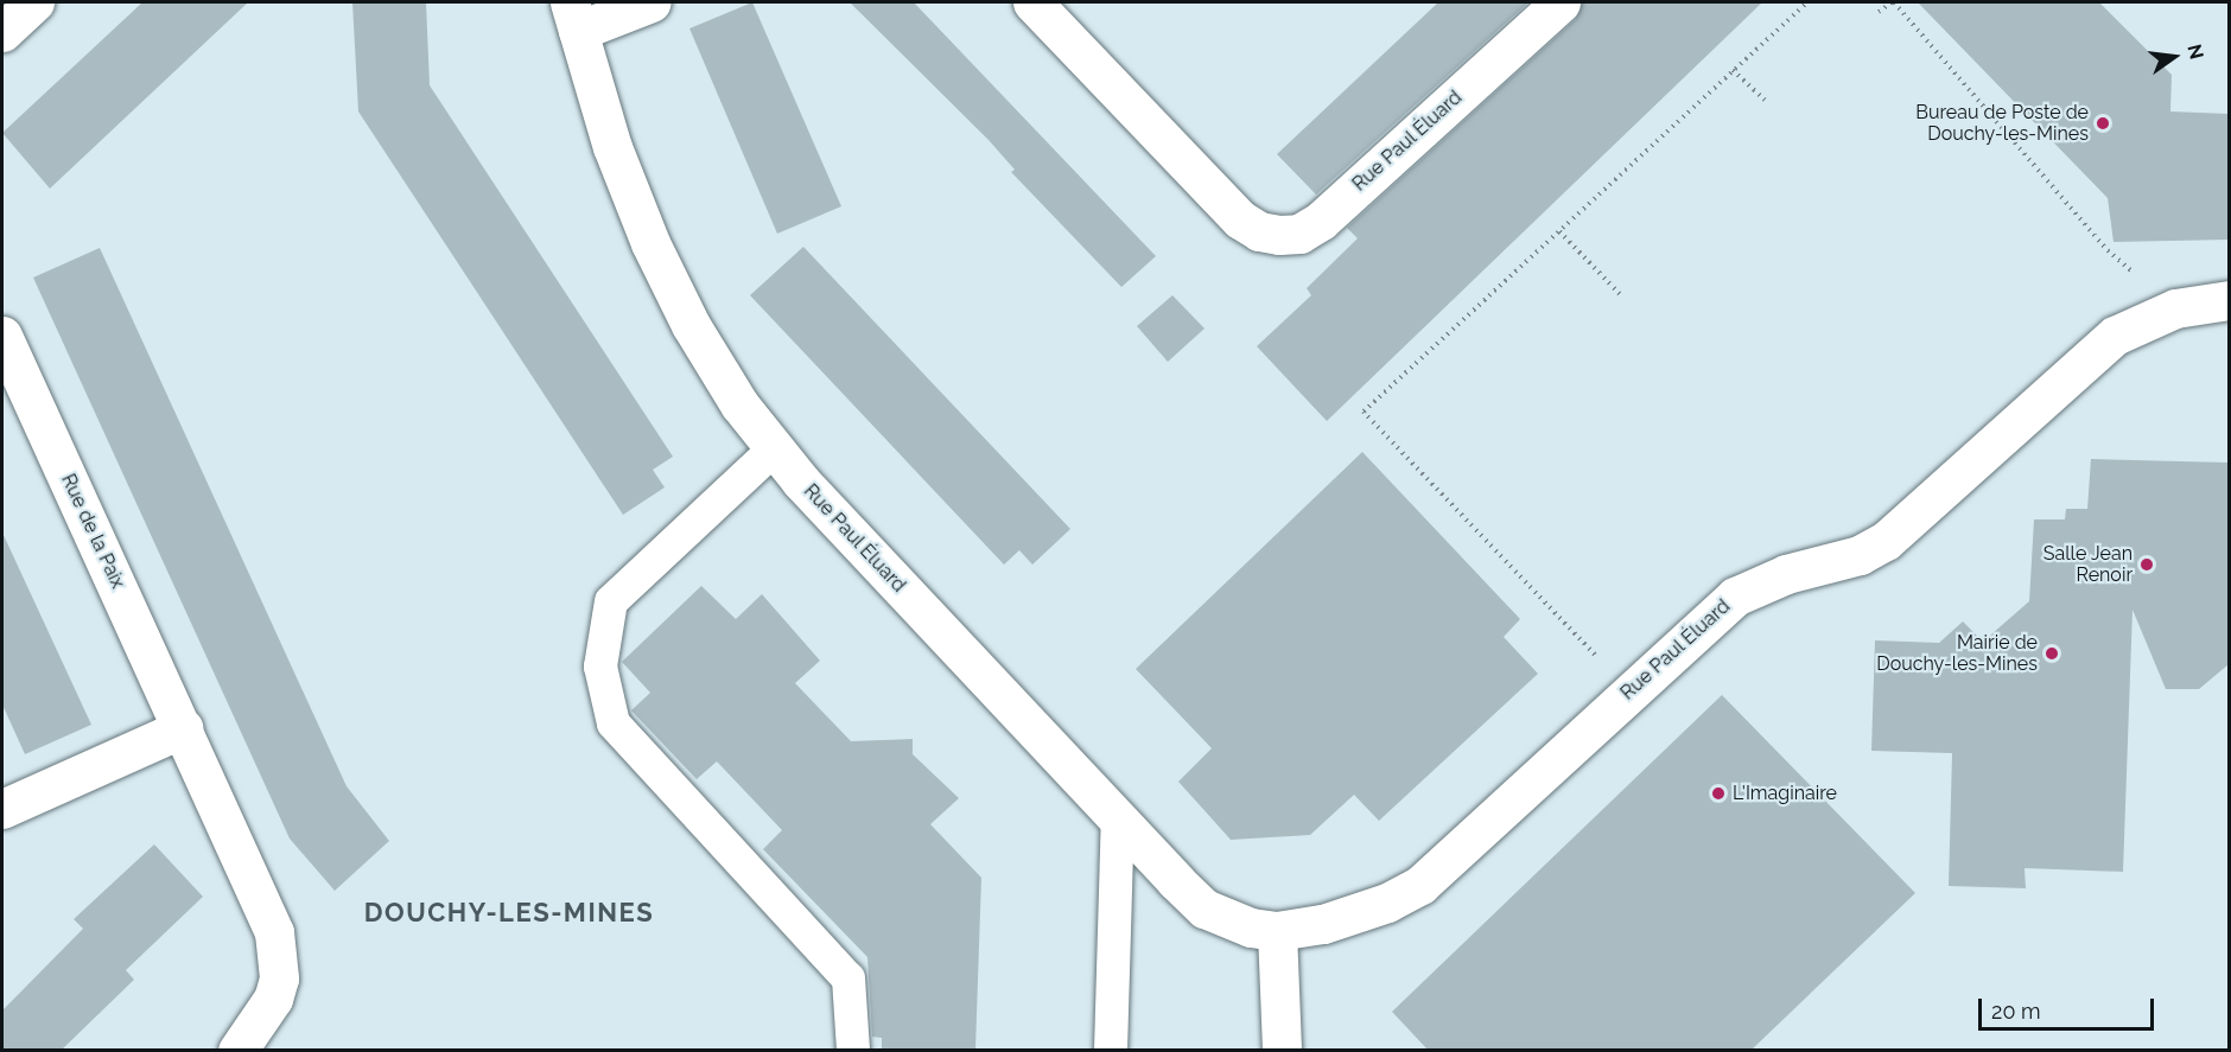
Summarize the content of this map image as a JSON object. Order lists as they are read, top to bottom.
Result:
{
  "streets": {
    "street": ["Rue Paul Éluard", "Rue de la Paix"]
  },
  "districts": ["DOUCHY-LES-MINES"],
  "places": [
    "Bureau de Poste de Douchy-les-Mines",
    "Salle Jean Renoir",
    "Mairie de Douchy-les-Mines",
    "L'Imaginaire"
  ],
  "scale_bar": "20 m",
  "north": "right"
}
